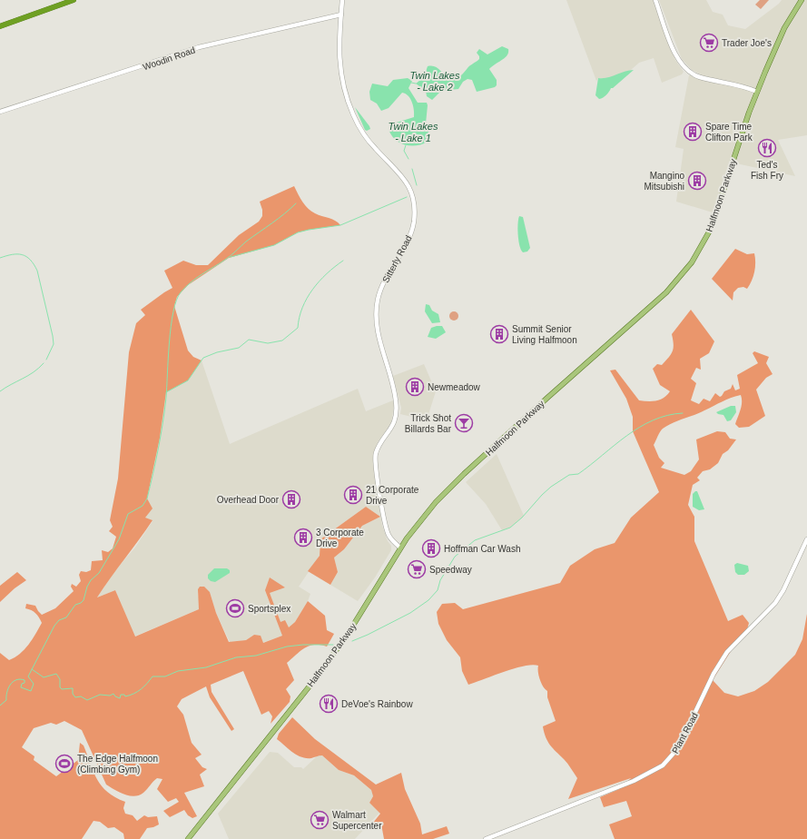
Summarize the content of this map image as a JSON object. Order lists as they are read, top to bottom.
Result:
{
  "streets": {
    "main road": ["Halfmoon Parkway"],
    "street": ["Woodin Road", "Sitterly Road", "Plant Road"]
  },
  "crossings": [
    ["Woodin Road", "Sitterly Road"],
    ["Halfmoon Parkway", "Sitterly Road"]
  ],
  "water": ["Twin Lakes - Lake 2", "Twin Lakes - Lake 1"],
  "places": {
    "supermarket": ["Trader Joe's", "Speedway", "Walmart Supercenter"],
    "building": [
      "Spare Time Clifton Park",
      "Mangino Mitsubishi",
      "Summit Senior Living Halfmoon",
      "Newmeadow",
      "21 Corporate Drive",
      "Overhead Door",
      "3 Corporate Drive",
      "Hoffman Car Wash"
    ],
    "restaurant": ["Ted's Fish Fry", "DeVoe's Rainbow"],
    "bar": ["Trick Shot Billards Bar"],
    "sports": ["Sportsplex", "The Edge Halfmoon (Climbing Gym)"]
  }
}
